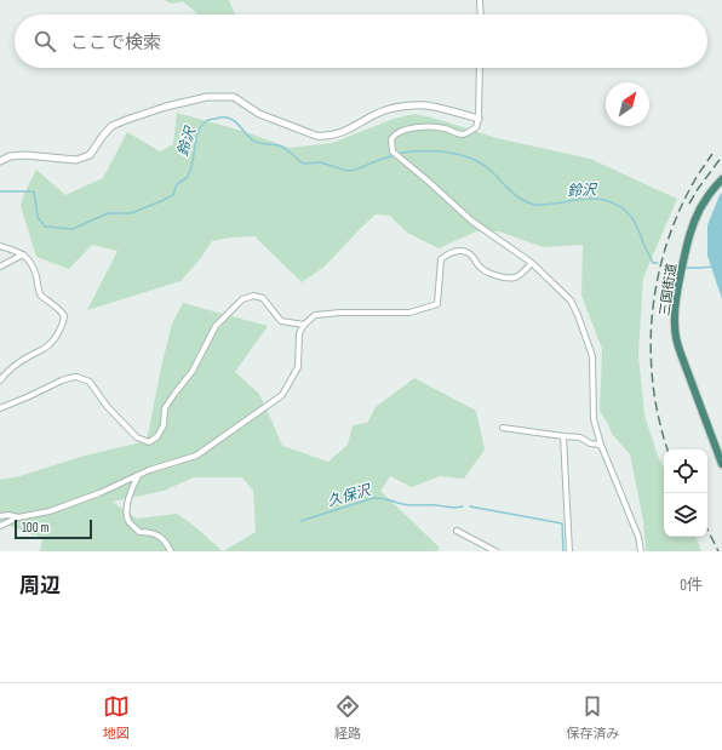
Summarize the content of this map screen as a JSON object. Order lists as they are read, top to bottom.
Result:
{
  "streets": {
    "highway": ["三国街道"]
  },
  "water": ["鈴沢", "久保沢"],
  "scale_bar": "100 m",
  "north": "top right",
  "page": {
    "search": "ここで検索",
    "scale": "100 m",
    "heading": ["周辺", "0件"],
    "nav": ["地図", "経路", "保存済み"]
  }
}
